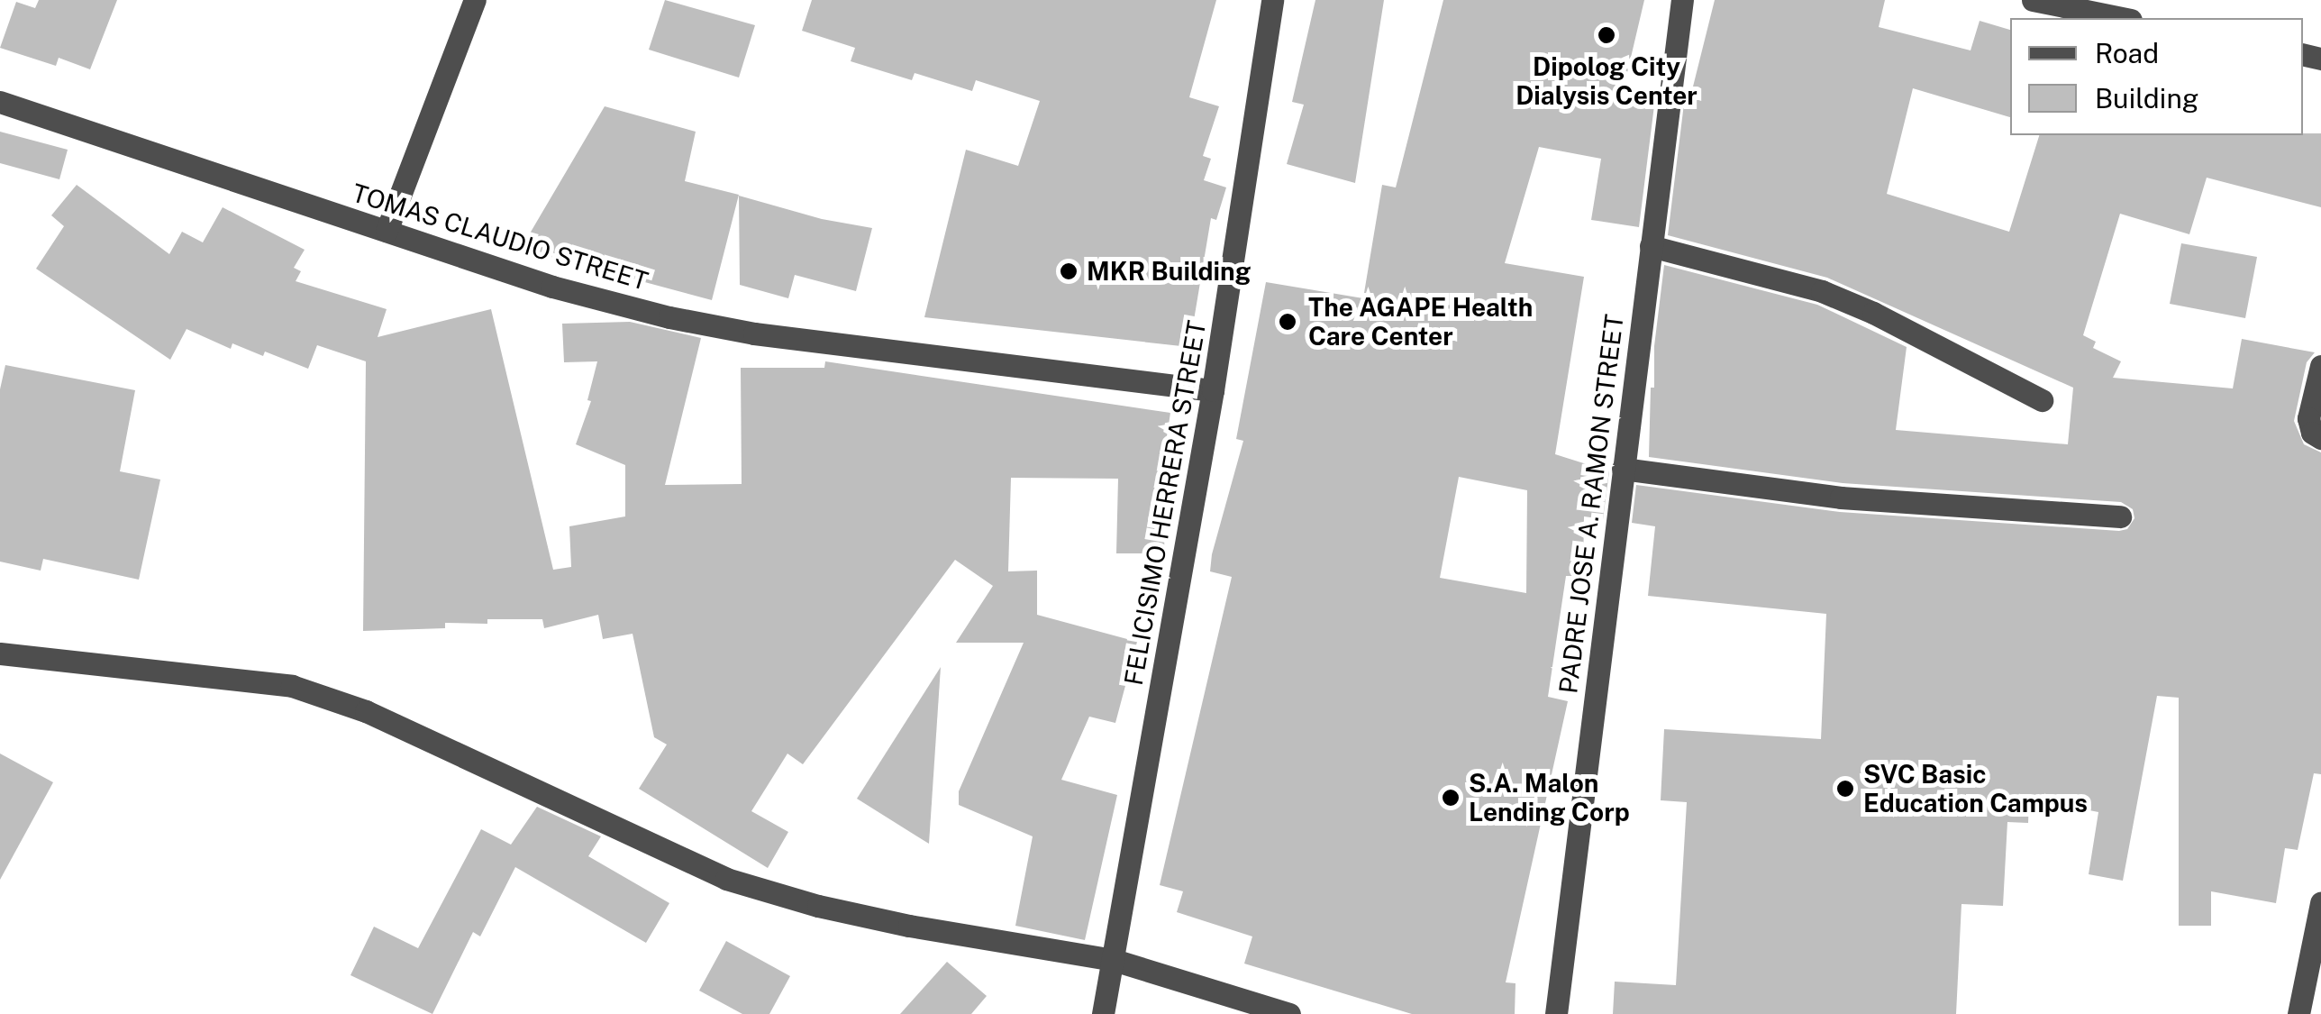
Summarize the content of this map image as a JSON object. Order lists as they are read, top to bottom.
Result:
{
  "streets": {
    "street": ["TOMAS CLAUDIO STREET", "FELICISIMO HERRERA STREET", "PADRE JOSE A. RAMON STREET"]
  },
  "crossings": [
    ["TOMAS CLAUDIO STREET", "FELICISIMO HERRERA STREET"]
  ],
  "places": [
    "Dipolog City Dialysis Center",
    "MKR Building",
    "The AGAPE Health Care Center",
    "SVC Basic Education Campus",
    "S.A. Malon Lending Corp"
  ],
  "legend": ["Road", "Building"]
}
